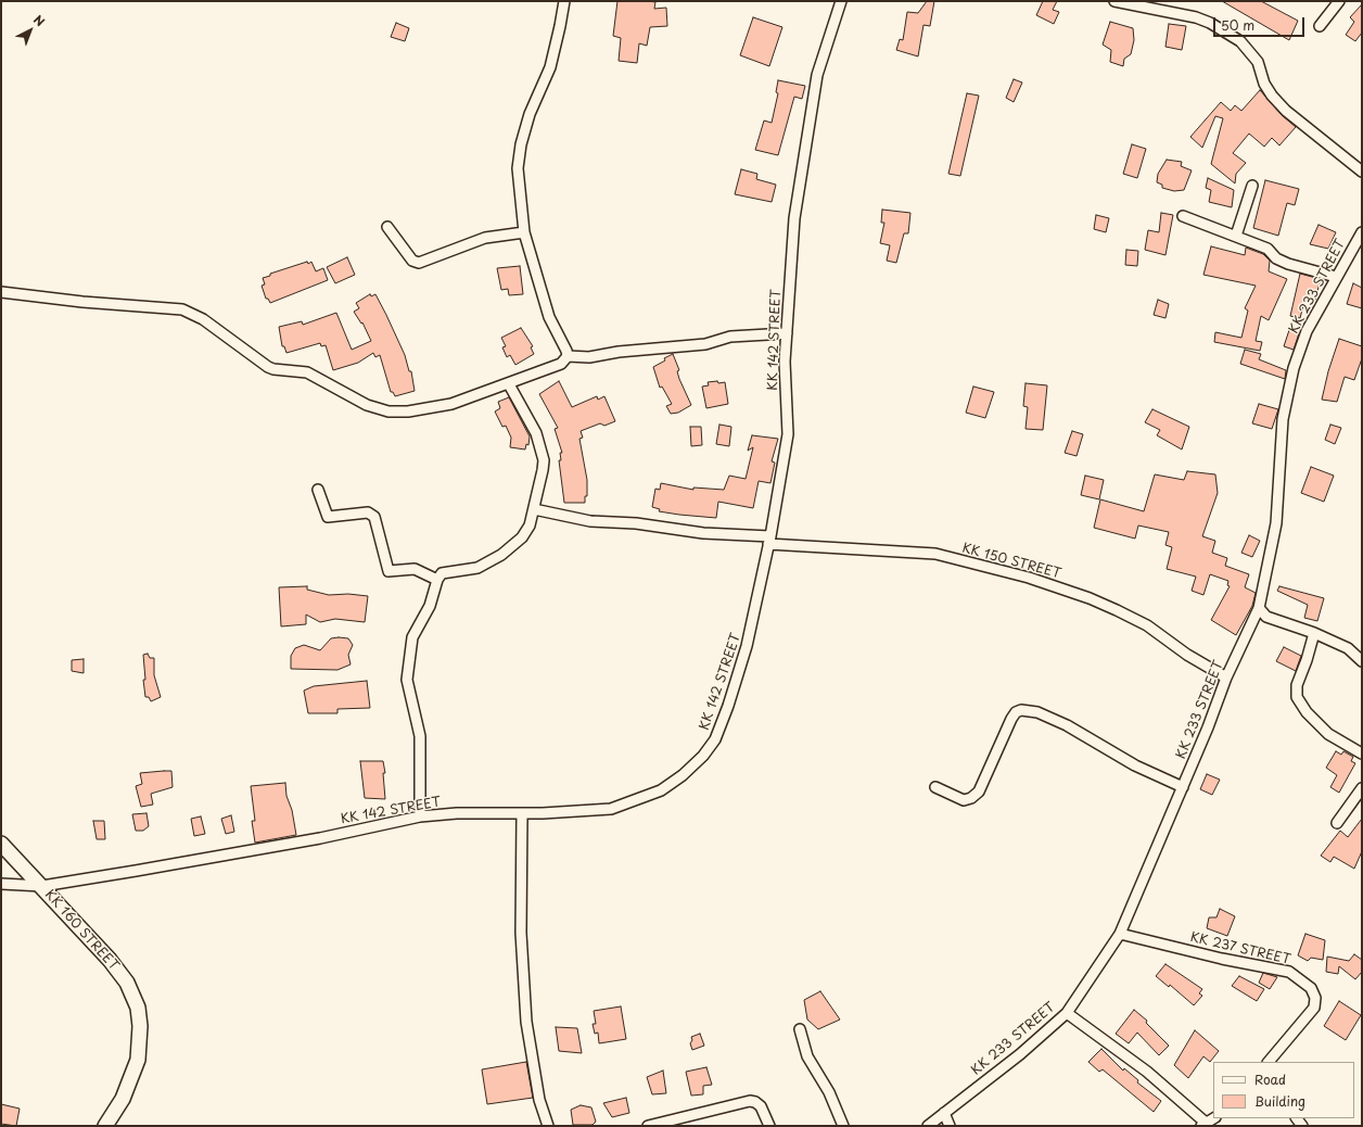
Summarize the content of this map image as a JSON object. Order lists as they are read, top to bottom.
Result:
{
  "streets": {
    "main road": ["KK 160 STREET"],
    "street": [
      "KK 233 STREET",
      "KK 142 STREET",
      "KK 150 STREET",
      "KK 237 STREET"
    ]
  },
  "crossings": [
    ["KK 233 STREET", "KK 150 STREET"],
    ["KK 233 STREET", "KK 237 STREET"],
    ["KK 142 STREET", "KK 150 STREET"],
    ["KK 142 STREET", "KK 160 STREET"]
  ],
  "legend": ["Road", "Building"],
  "scale_bar": "50 m",
  "north": "top right"
}
